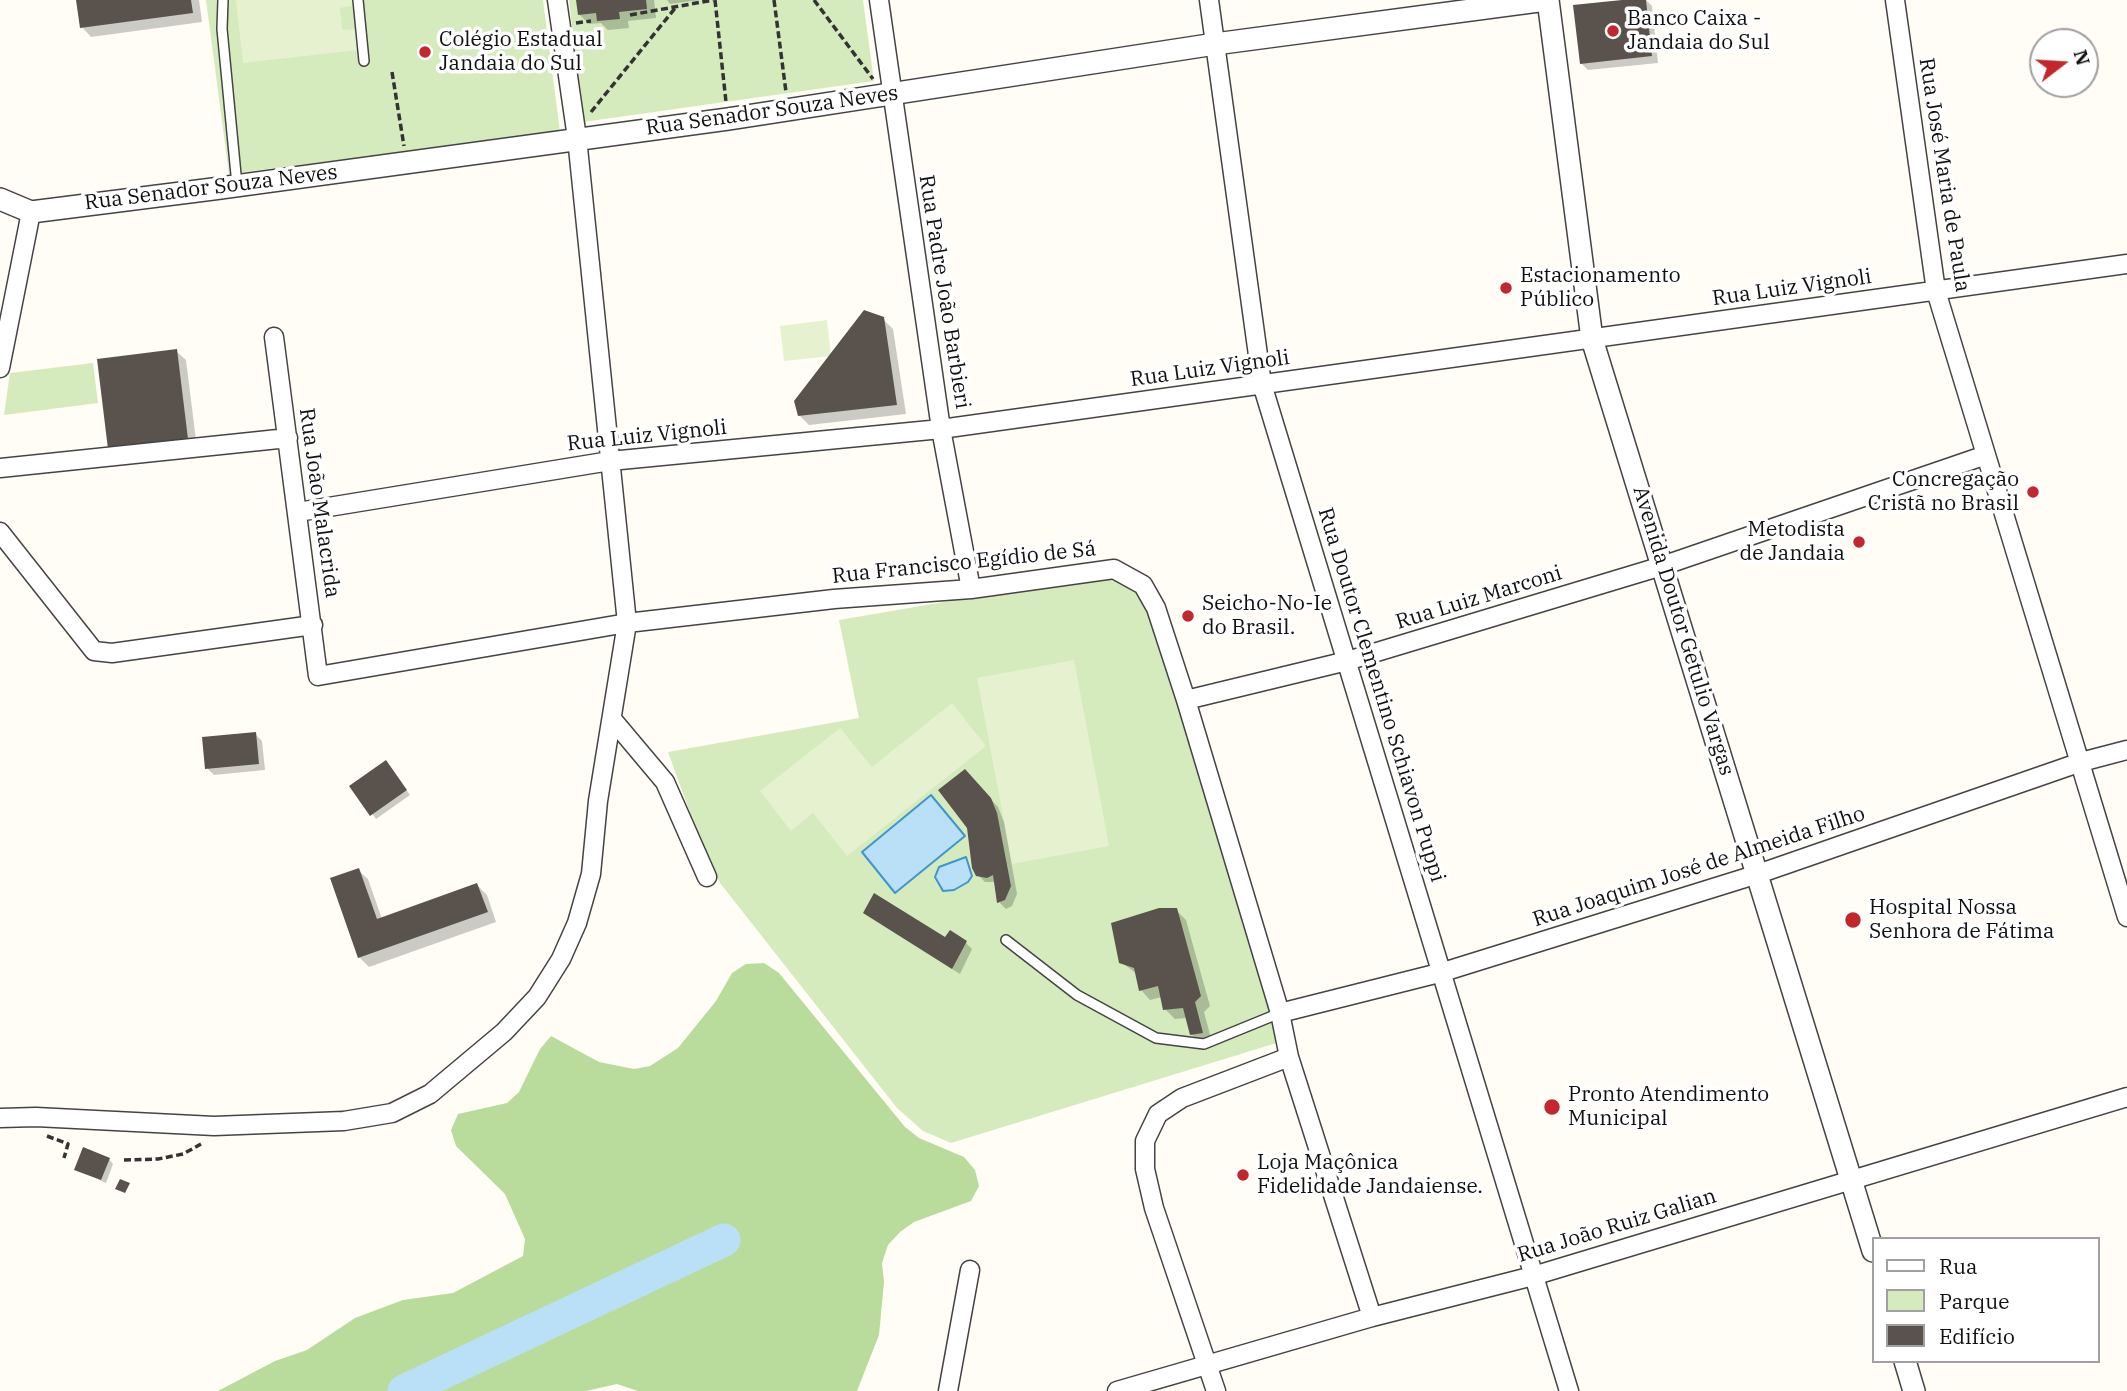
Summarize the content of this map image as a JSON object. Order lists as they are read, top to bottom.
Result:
{
  "streets": {
    "street": [
      "Rua Senador Souza Neves",
      "Rua José Maria de Paula",
      "Rua Luiz Vignoli",
      "Rua Padre João Barbieri",
      "Rua João Malacrida",
      "Rua Francisco Egídio de Sá",
      "Rua Luiz Marconi",
      "Avenida Doutor Getulio Vargas",
      "Rua Doutor Clementino Schiavon Puppi",
      "Rua Joaquim José de Almeida Filho",
      "Rua João Ruiz Galian"
    ]
  },
  "crossings": [
    ["Rua Senador Souza Neves", "Rua Padre João Barbieri"],
    ["Rua Senador Souza Neves", "Avenida Doutor Getulio Vargas"],
    ["Rua Senador Souza Neves", "Rua Doutor Clementino Schiavon Puppi"],
    ["Rua José Maria de Paula", "Rua Luiz Vignoli"],
    ["Rua José Maria de Paula", "Rua Luiz Marconi"],
    ["Rua José Maria de Paula", "Rua Joaquim José de Almeida Filho"],
    ["Rua Luiz Vignoli", "Rua Padre João Barbieri"],
    ["Rua Luiz Vignoli", "Rua João Malacrida"],
    ["Rua Luiz Vignoli", "Avenida Doutor Getulio Vargas"],
    ["Rua Luiz Vignoli", "Rua Doutor Clementino Schiavon Puppi"],
    ["Rua Padre João Barbieri", "Rua Francisco Egídio de Sá"],
    ["Rua João Malacrida", "Rua Francisco Egídio de Sá"],
    ["Rua Francisco Egídio de Sá", "Rua Luiz Marconi"],
    ["Rua Francisco Egídio de Sá", "Rua Joaquim José de Almeida Filho"],
    ["Rua Francisco Egídio de Sá", "Rua João Ruiz Galian"],
    ["Rua Luiz Marconi", "Avenida Doutor Getulio Vargas"],
    ["Rua Luiz Marconi", "Rua Doutor Clementino Schiavon Puppi"],
    ["Avenida Doutor Getulio Vargas", "Rua Joaquim José de Almeida Filho"],
    ["Avenida Doutor Getulio Vargas", "Rua João Ruiz Galian"],
    ["Rua Doutor Clementino Schiavon Puppi", "Rua Joaquim José de Almeida Filho"],
    ["Rua Doutor Clementino Schiavon Puppi", "Rua João Ruiz Galian"]
  ],
  "places": [
    "Banco Caixa - Jandaia do Sul",
    "Colégio Estadual Jandaia do Sul",
    "Estacionamento Público",
    "Concregação Cristã no Brasil",
    "Metodista de Jandaia",
    "Seicho-No-Ie do Brasil.",
    "Hospital Nossa Senhora de Fátima",
    "Pronto Atendimento Municipal",
    "Loja Maçônica Fidelidade Jandaiense."
  ],
  "legend": ["Rua", "Parque", "Edifício"],
  "north": "right"
}
